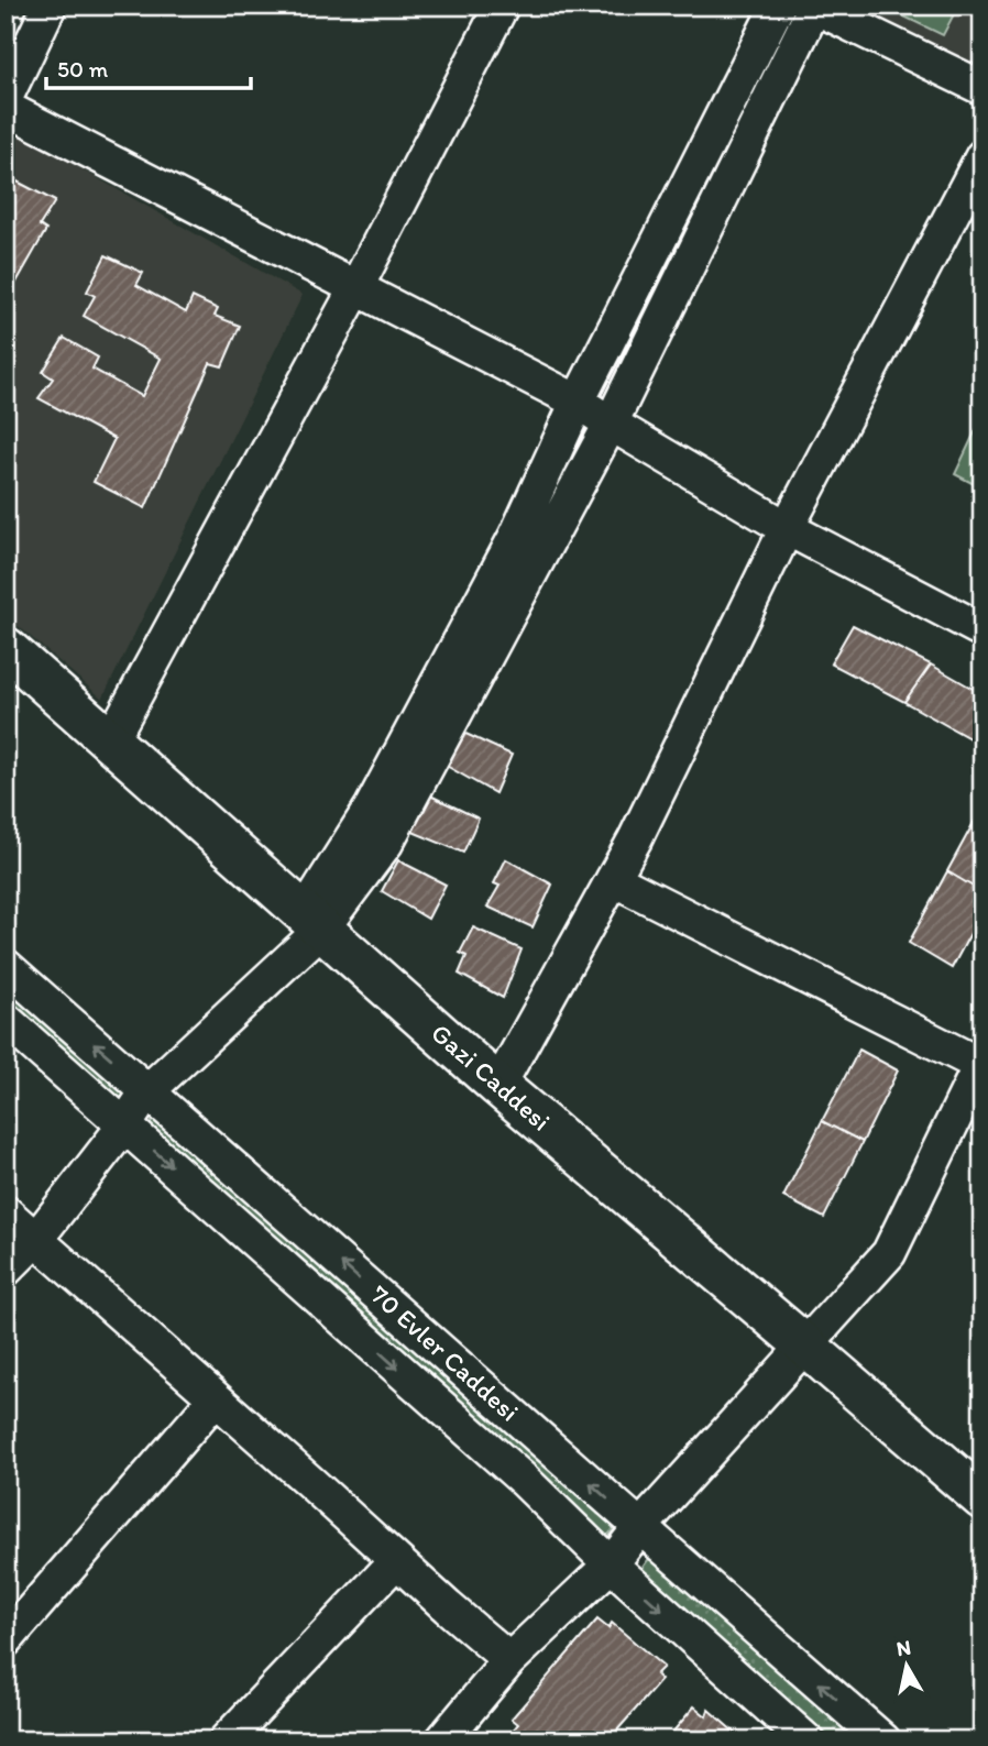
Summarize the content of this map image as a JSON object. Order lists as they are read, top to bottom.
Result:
{
  "streets": {
    "main road": ["Gazi Caddesi"],
    "street": ["70 Evler Caddesi"]
  },
  "scale_bar": "50 m",
  "north": "top"
}
